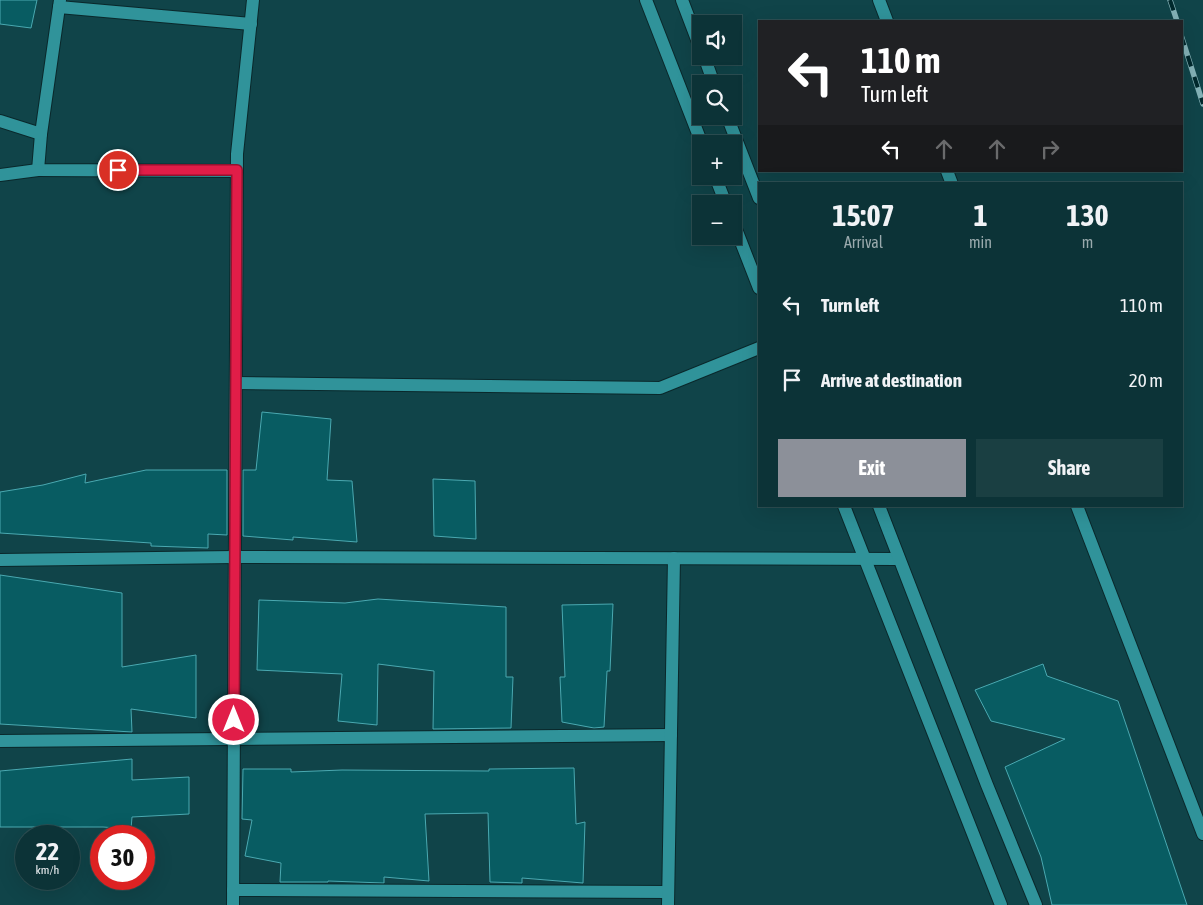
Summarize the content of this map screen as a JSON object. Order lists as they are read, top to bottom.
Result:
{
  "page": {
    "map_buttons": ["+", "−"],
    "turn": ["110 m", "Turn left"],
    "eta": [
      "15:07",
      "Arrival",
      "1",
      "min",
      "130",
      "m"
    ],
    "list": [
      {
        "name": "Turn left",
        "value": "110 m"
      },
      {
        "name": "Arrive at destination",
        "value": "20 m"
      }
    ],
    "buttons": ["Exit", "Share"],
    "speed": "22 km/h",
    "limit": "30"
  }
}
